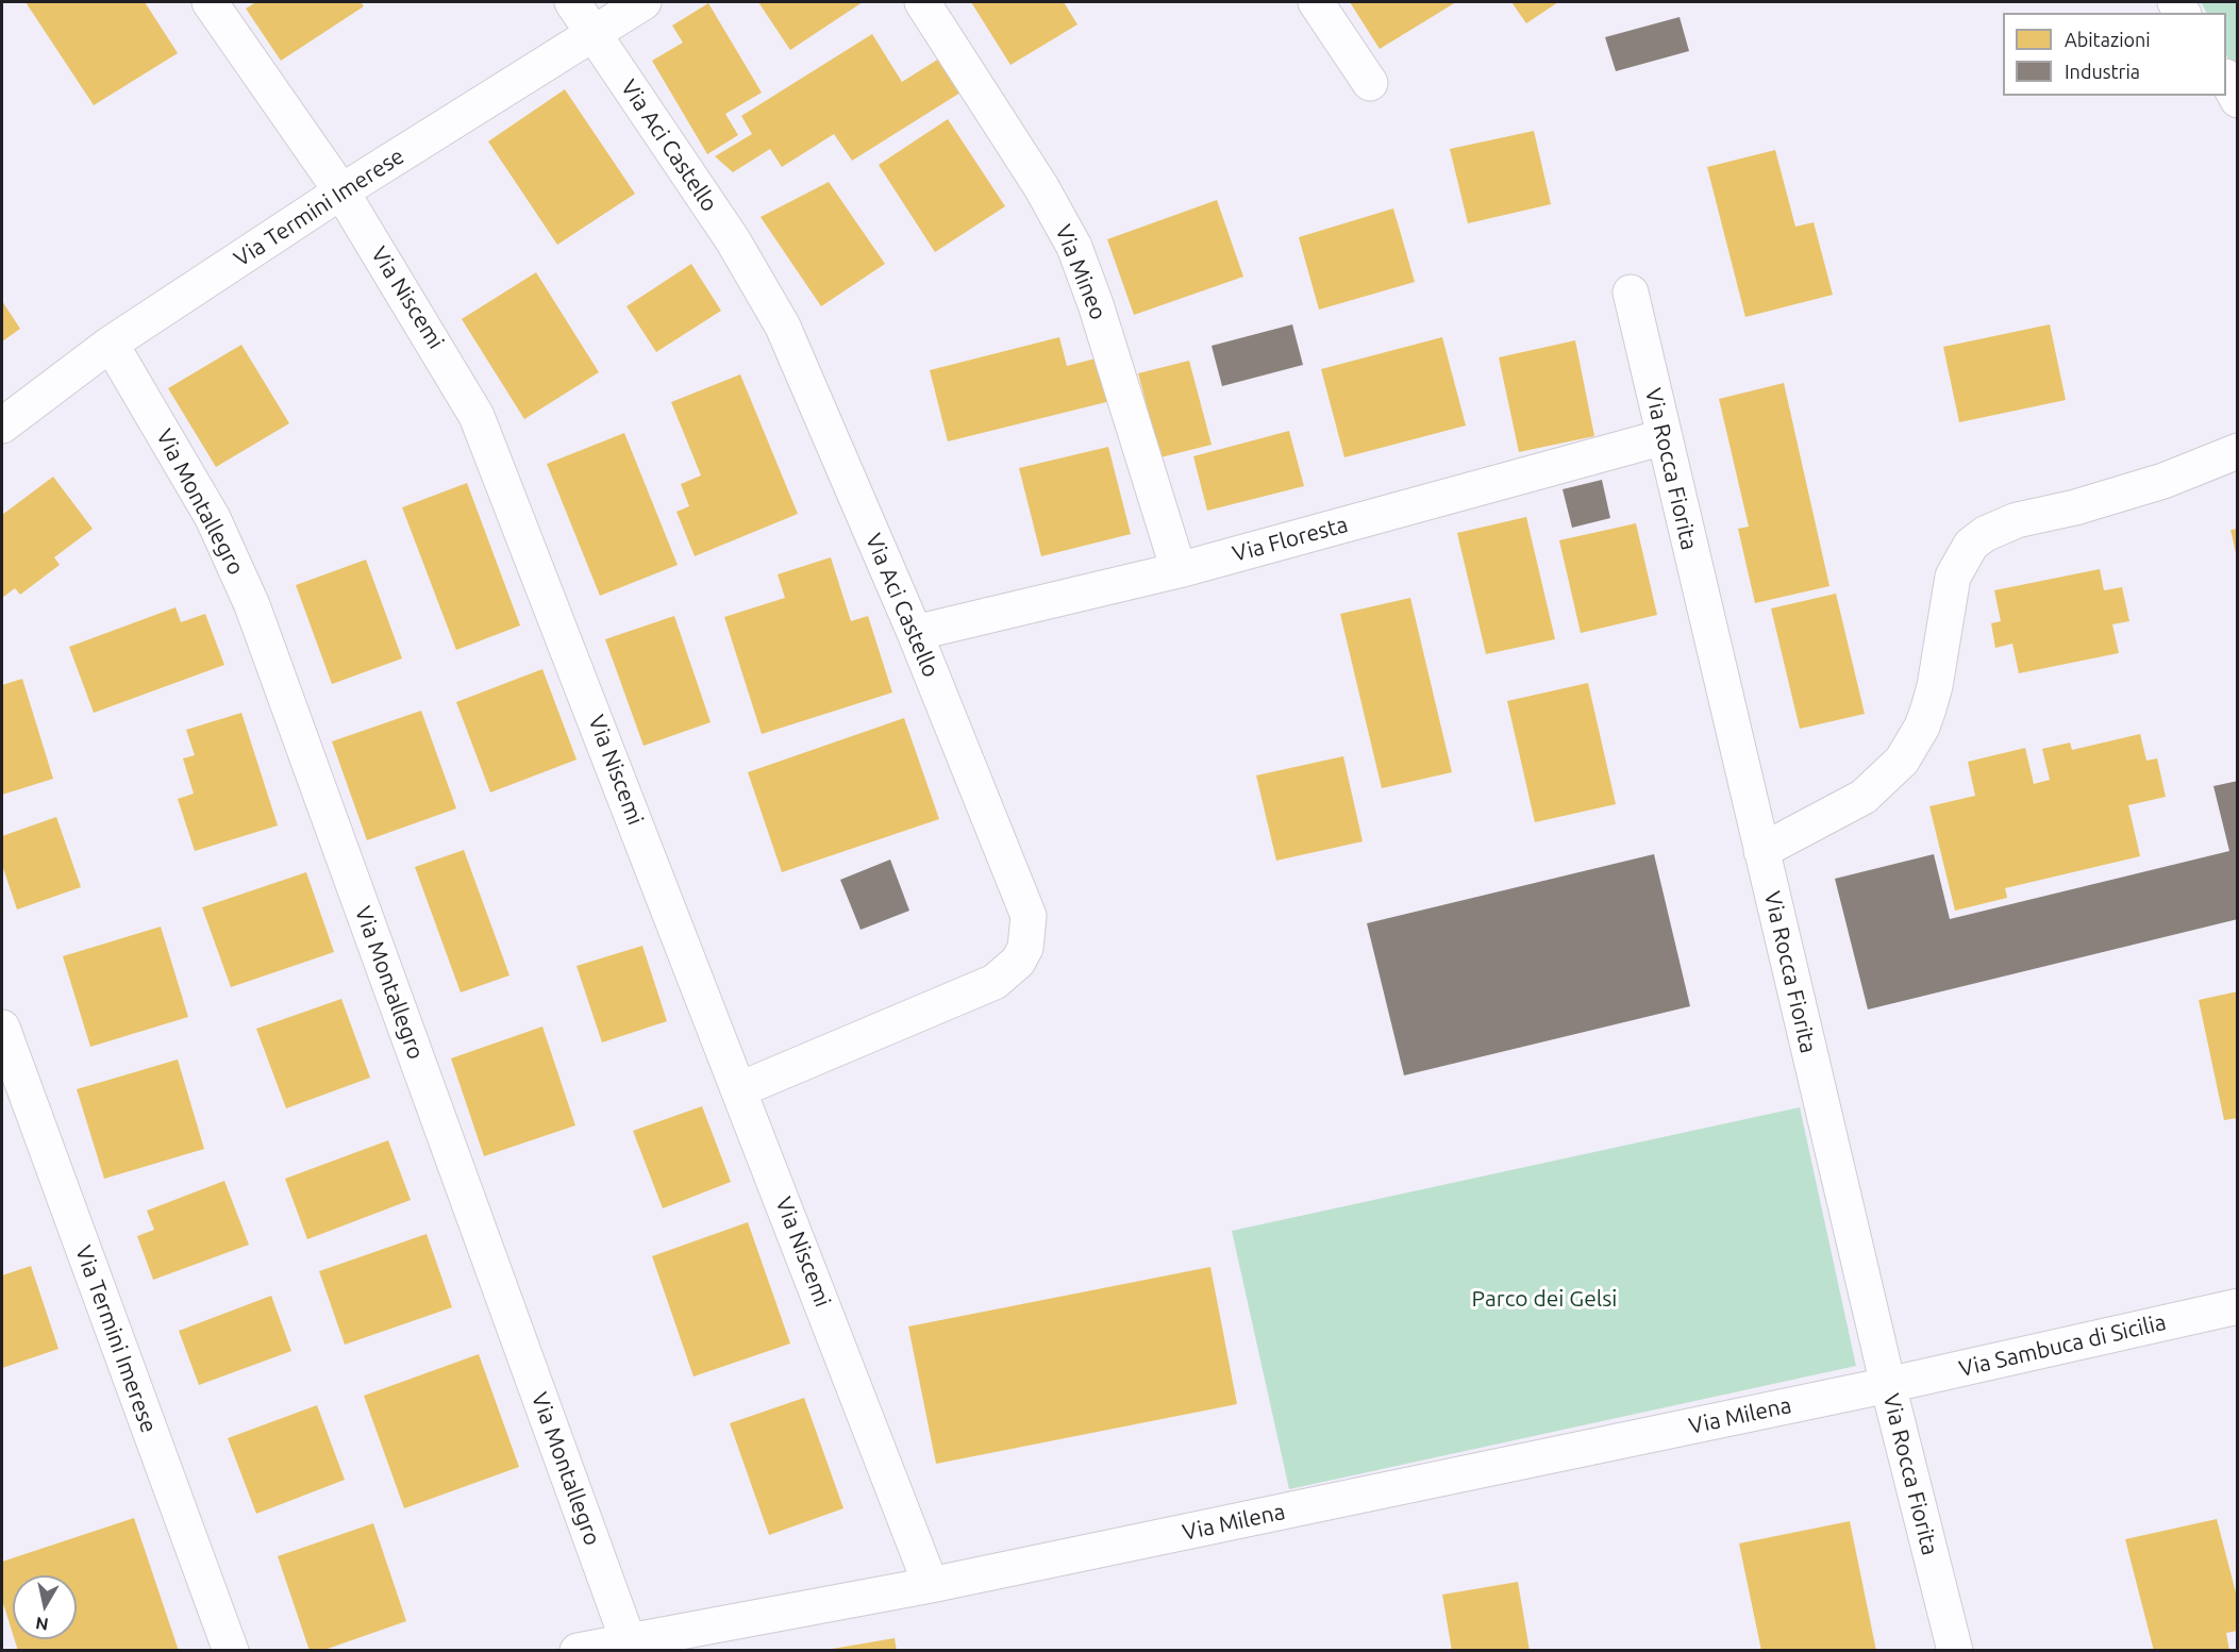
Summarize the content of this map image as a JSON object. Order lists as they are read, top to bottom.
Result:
{
  "streets": {
    "street": [
      "Via Aci Castello",
      "Via Termini Imerese",
      "Via Mineo",
      "Via Niscemi",
      "Via Rocca Fiorita",
      "Via Montallegro",
      "Via Floresta",
      "Via Sambuca di Sicilia",
      "Via Milena"
    ]
  },
  "crossings": [
    ["Via Aci Castello", "Via Termini Imerese"],
    ["Via Aci Castello", "Via Niscemi"],
    ["Via Aci Castello", "Via Floresta"],
    ["Via Termini Imerese", "Via Niscemi"],
    ["Via Termini Imerese", "Via Montallegro"],
    ["Via Mineo", "Via Floresta"],
    ["Via Niscemi", "Via Milena"],
    ["Via Rocca Fiorita", "Via Floresta"],
    ["Via Rocca Fiorita", "Via Sambuca di Sicilia"],
    ["Via Rocca Fiorita", "Via Milena"],
    ["Via Montallegro", "Via Milena"],
    ["Via Sambuca di Sicilia", "Via Milena"]
  ],
  "parks": ["Parco dei Gelsi"],
  "legend": ["Abitazioni", "Industria"],
  "north": "bottom"
}
